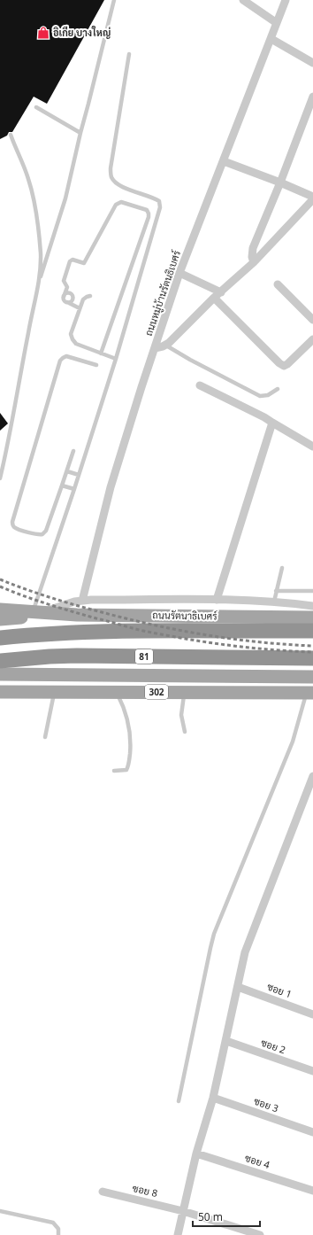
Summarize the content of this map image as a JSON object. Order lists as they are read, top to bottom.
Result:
{
  "streets": {
    "highway": ["81"],
    "main road": ["ถนนรัตนาธิเบศร์", "302"],
    "street": [
      "ถนนหมู่บ้านรัตนธิเบศร์",
      "ซอย 1",
      "ซอย 2",
      "ซอย 3",
      "ซอย 4",
      "ซอย 8"
    ]
  },
  "places": {
    "shop": ["อิเกีย บางใหญ่"]
  },
  "scale_bar": "50 m"
}
